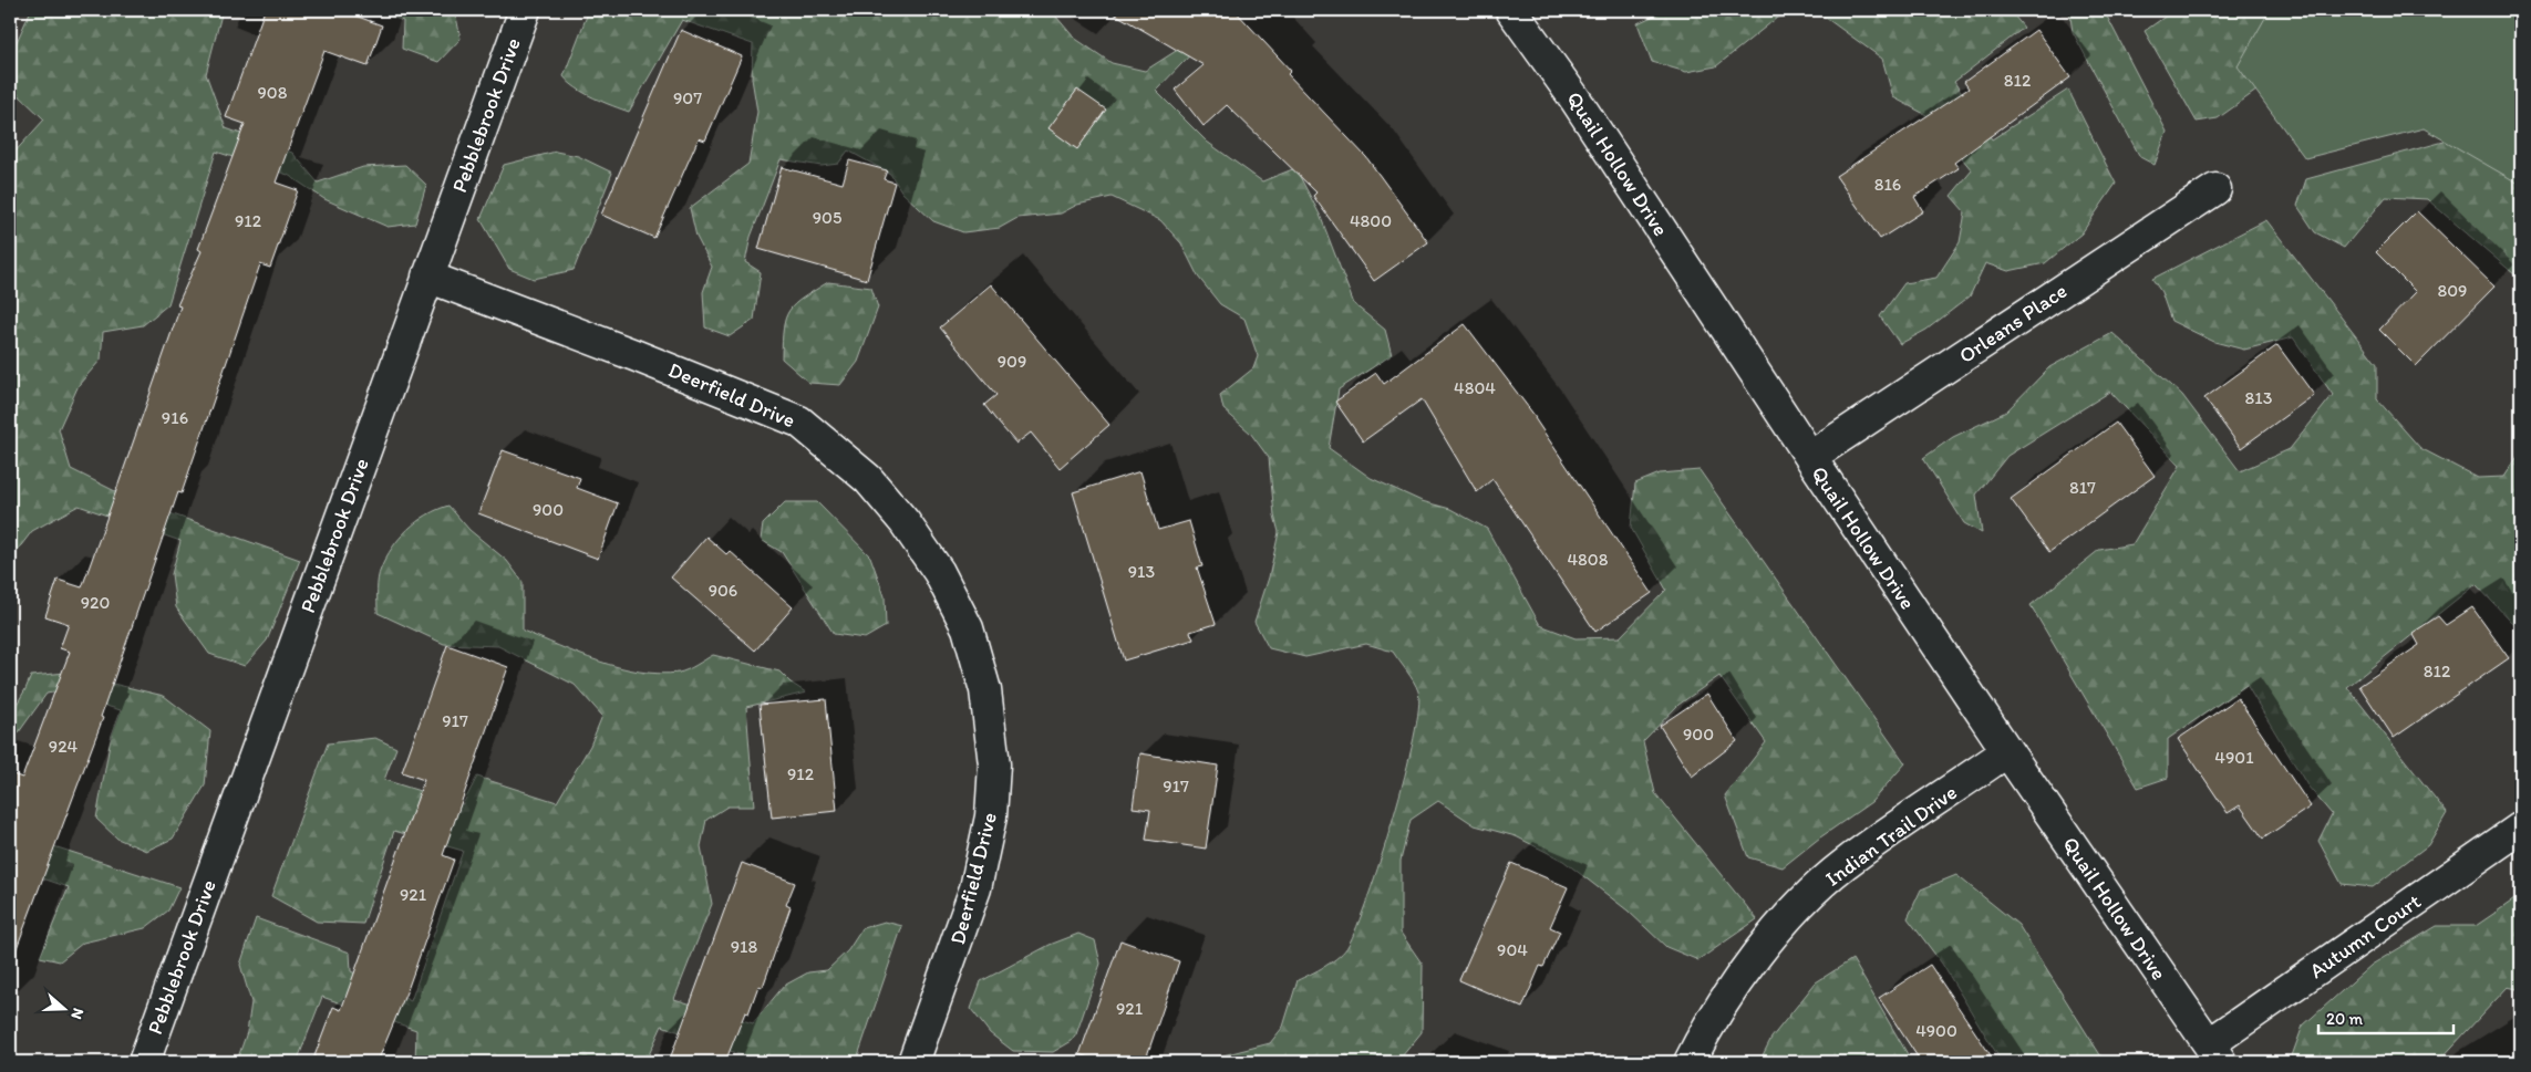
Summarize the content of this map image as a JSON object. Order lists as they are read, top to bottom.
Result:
{
  "streets": {
    "street": [
      "Pebblebrook Drive",
      "Quail Hollow Drive",
      "Orleans Place",
      "Deerfield Drive",
      "Indian Trail Drive",
      "Autumn Court"
    ]
  },
  "crossings": [
    ["Pebblebrook Drive", "Deerfield Drive"],
    ["Quail Hollow Drive", "Orleans Place"],
    ["Quail Hollow Drive", "Indian Trail Drive"],
    ["Quail Hollow Drive", "Autumn Court"]
  ],
  "house_numbers": [
    "812",
    "908",
    "907",
    "816",
    "905",
    "912",
    "4800",
    "809",
    "909",
    "4804",
    "813",
    "916",
    "817",
    "900",
    "4808",
    "913",
    "906",
    "920",
    "812",
    "917",
    "900",
    "924",
    "4901",
    "912",
    "917",
    "921",
    "918",
    "904",
    "921",
    "4900"
  ],
  "scale_bar": "20 m",
  "north": "right"
}
